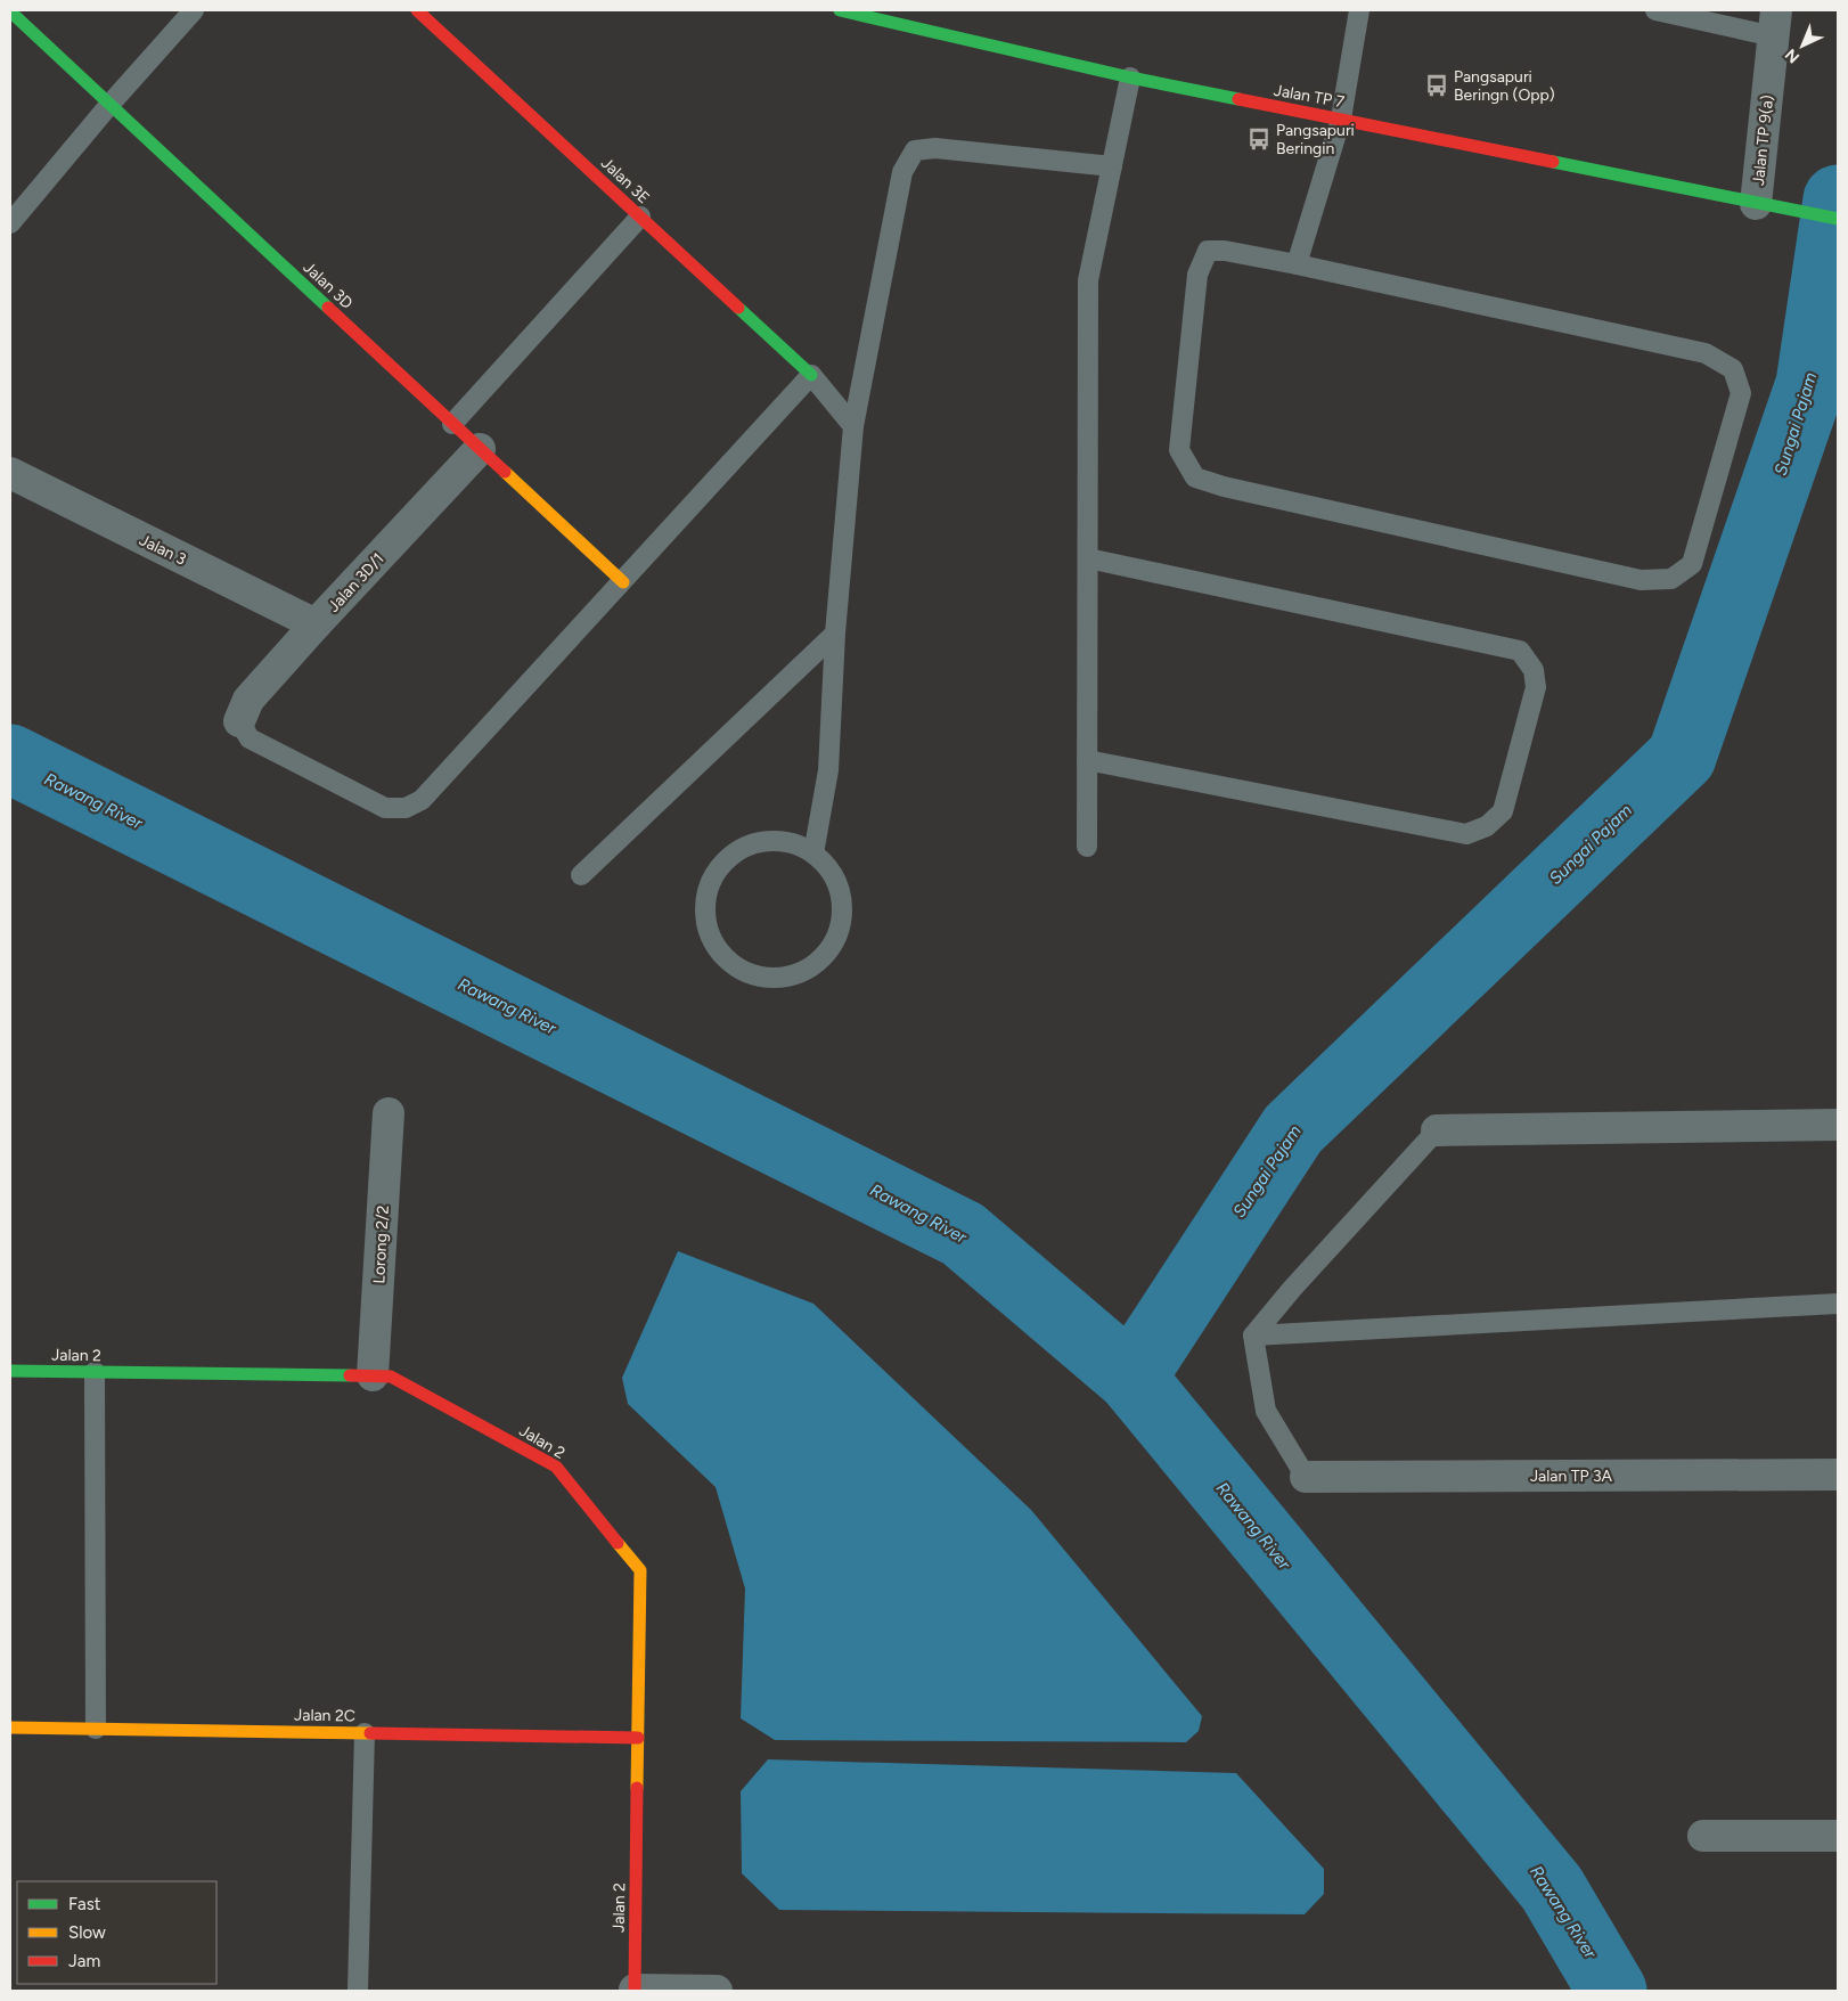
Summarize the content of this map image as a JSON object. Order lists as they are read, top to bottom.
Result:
{
  "streets": {
    "street": [
      "Jalan TP 7",
      "Jalan TP 9(a)",
      "Jalan 3E",
      "Jalan 3D",
      "Jalan 3",
      "Jalan 3D/1",
      "Lorong 2/2",
      "Jalan 2",
      "Jalan TP 3A",
      "Jalan 2C"
    ]
  },
  "crossings": [
    ["Jalan TP 7", "Jalan TP 9(a)"],
    ["Jalan 3D", "Jalan 3D/1"],
    ["Jalan 3", "Jalan 3D/1"],
    ["Lorong 2/2", "Jalan 2"],
    ["Jalan 2", "Jalan 2C"]
  ],
  "water": ["Sungai Pajam", "Rawang River"],
  "places": {
    "bus stop": ["Pangsapuri Beringn (Opp)", "Pangsapuri Beringin"]
  },
  "legend": ["Fast", "Slow", "Jam"],
  "north": "bottom left"
}
